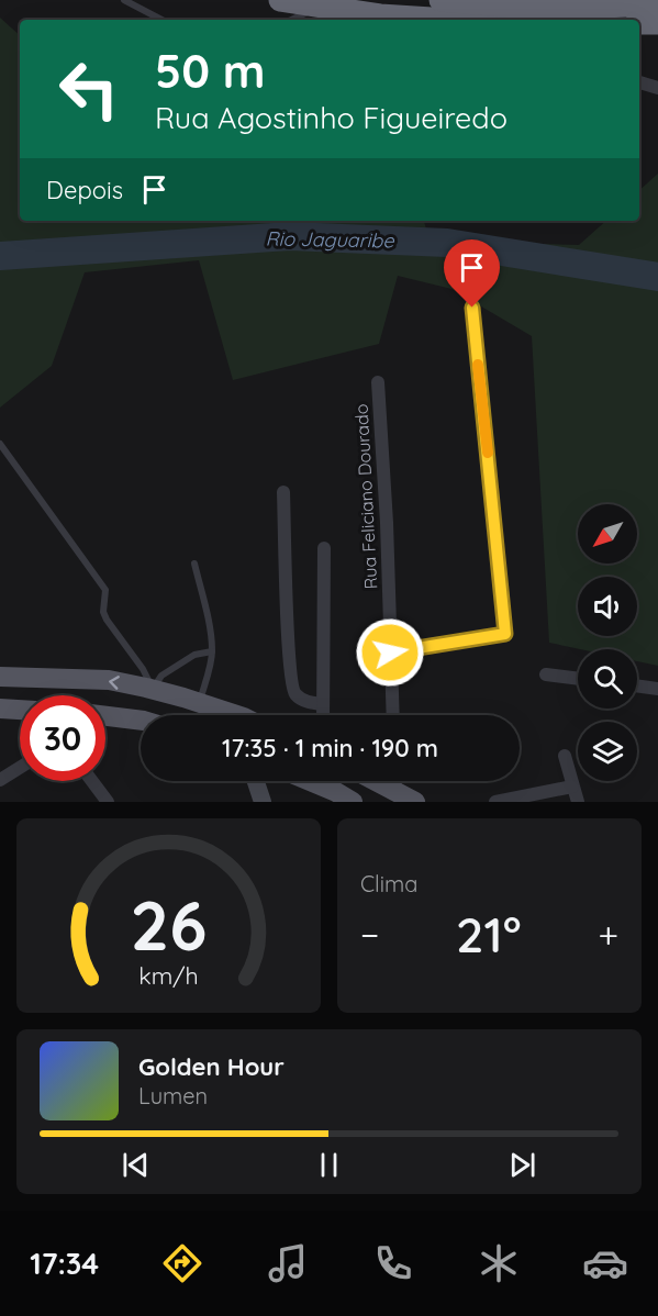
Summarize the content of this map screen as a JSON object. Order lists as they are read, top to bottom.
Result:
{
  "streets": {
    "street": ["Rua Feliciano Dourado"]
  },
  "water": ["Rio Jaguaribe"],
  "north": "bottom left",
  "page": {
    "turn": ["50 m", "Rua Agostinho Figueiredo"],
    "then": "Depois",
    "limit": "30",
    "trip": "17:35 · 1 min · 190 m",
    "tile": "Clima",
    "heat": ["−", "21°", "+"],
    "song": ["Golden Hour", "Lumen"],
    "tabs": "17:34",
    "gauge": ["26", "km/h"]
  }
}
